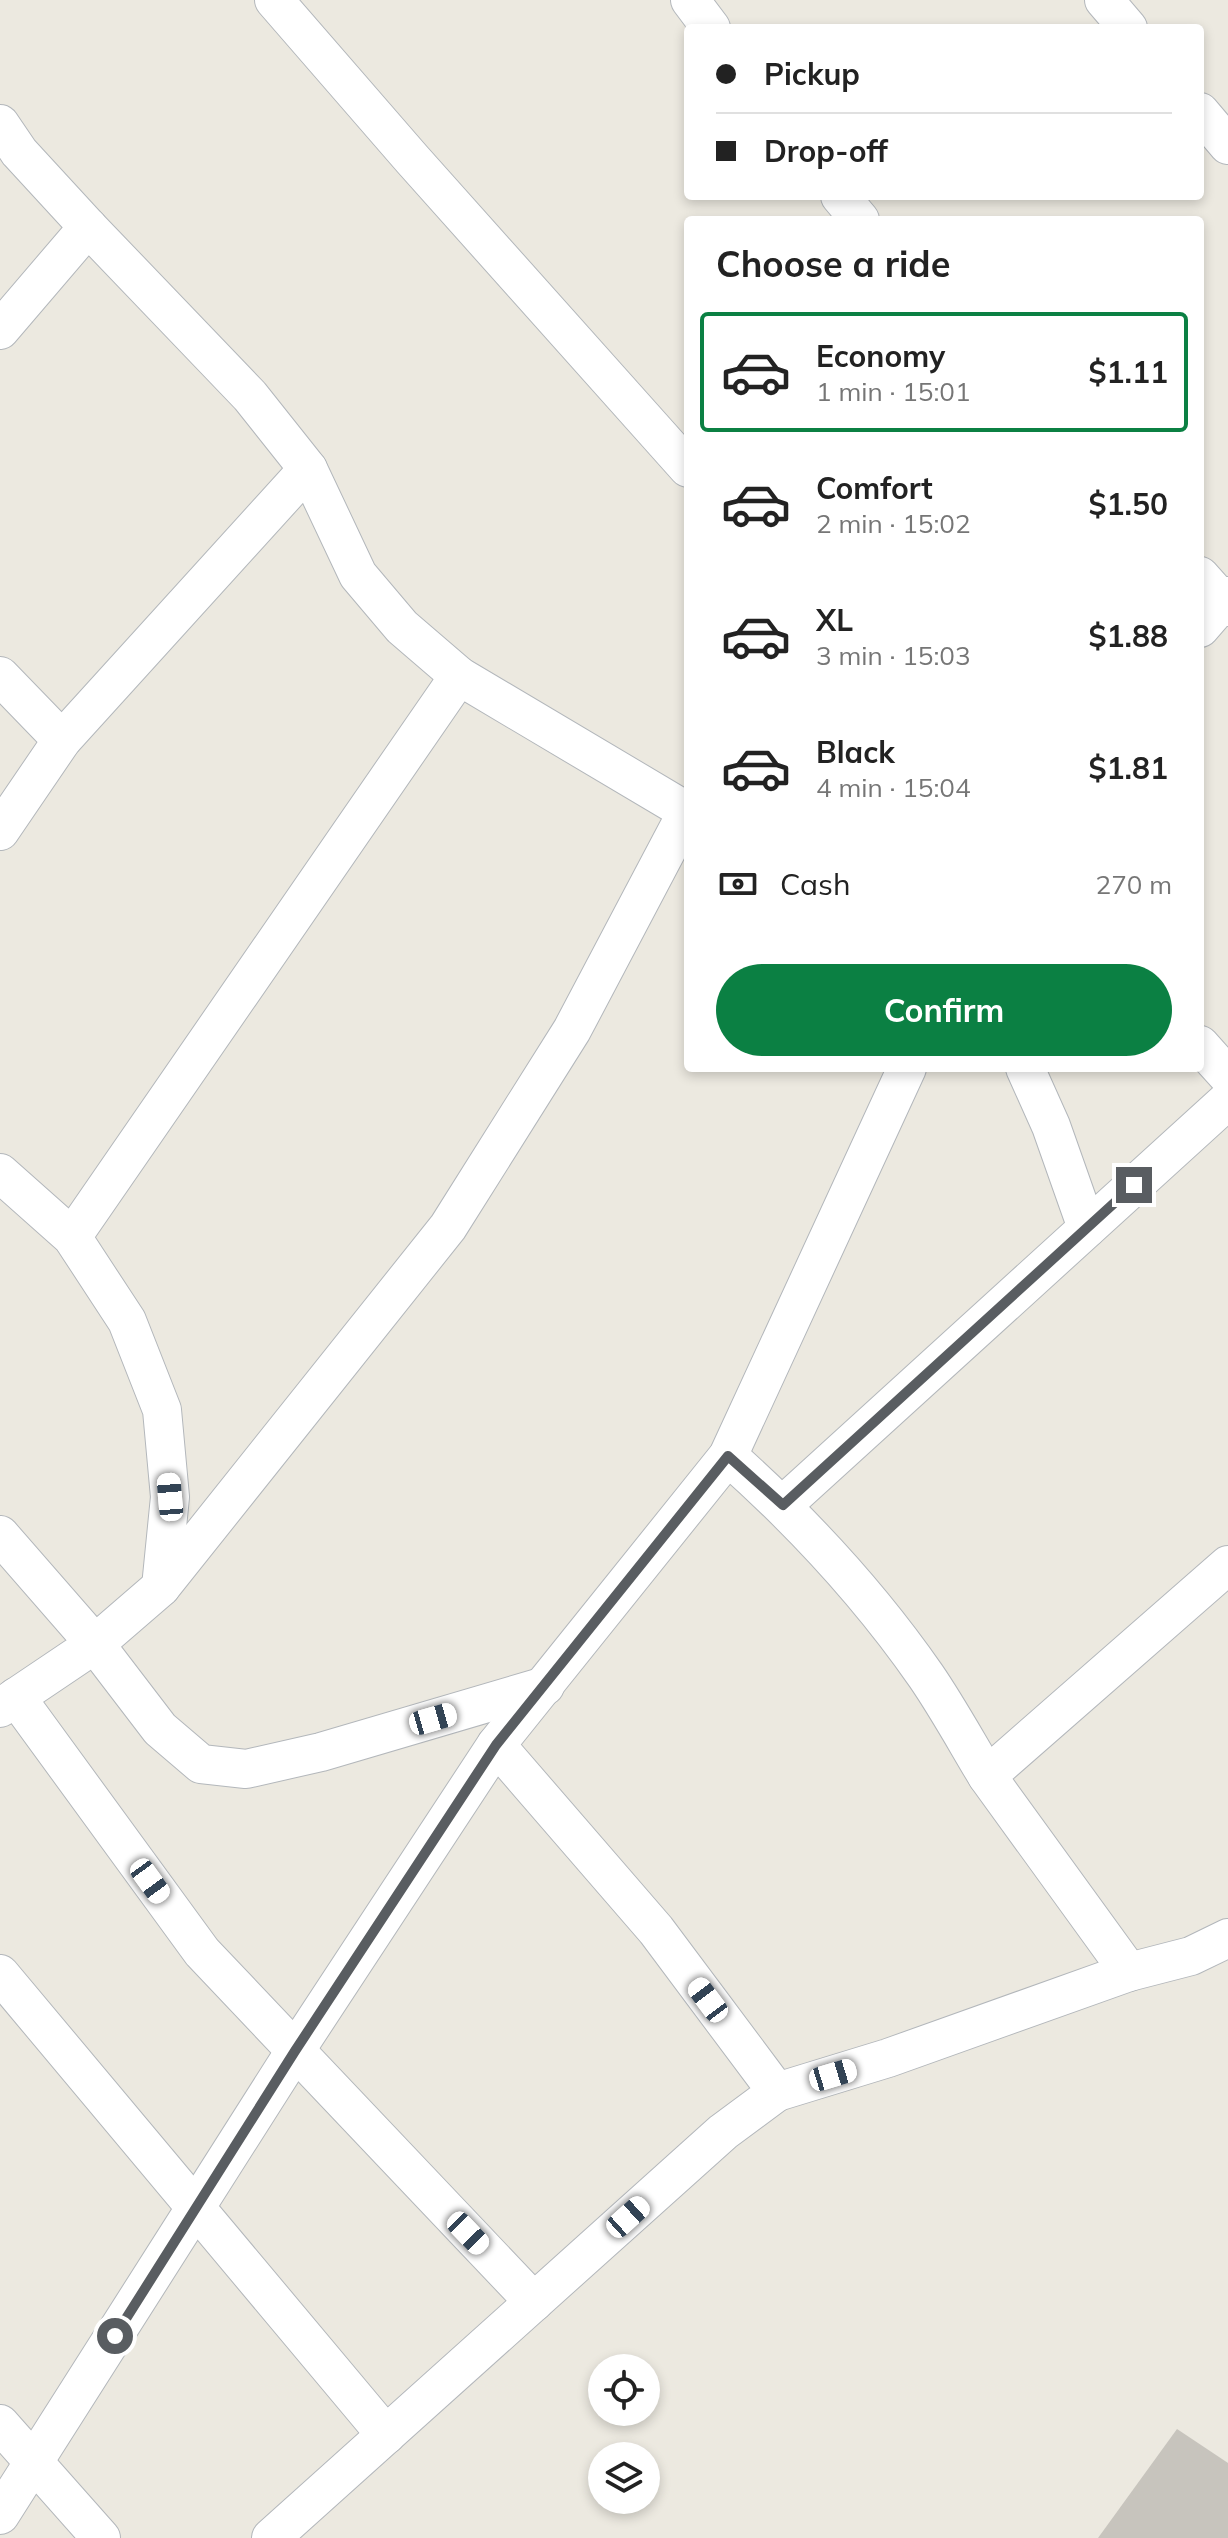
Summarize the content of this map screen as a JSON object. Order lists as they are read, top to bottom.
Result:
{
  "page": {
    "banner": ["Pickup", "Drop-off"],
    "heading": "Choose a ride",
    "list": [
      {
        "name": "Economy",
        "note": "1 min · 15:01",
        "value": "$1.11"
      },
      {
        "name": "Comfort",
        "note": "2 min · 15:02",
        "value": "$1.50"
      },
      {
        "name": "XL",
        "note": "3 min · 15:03",
        "value": "$1.88"
      },
      {
        "name": "Black",
        "note": "4 min · 15:04",
        "value": "$1.81"
      }
    ],
    "pay": ["Cash", "270 m"],
    "buttons": "Confirm"
  }
}
